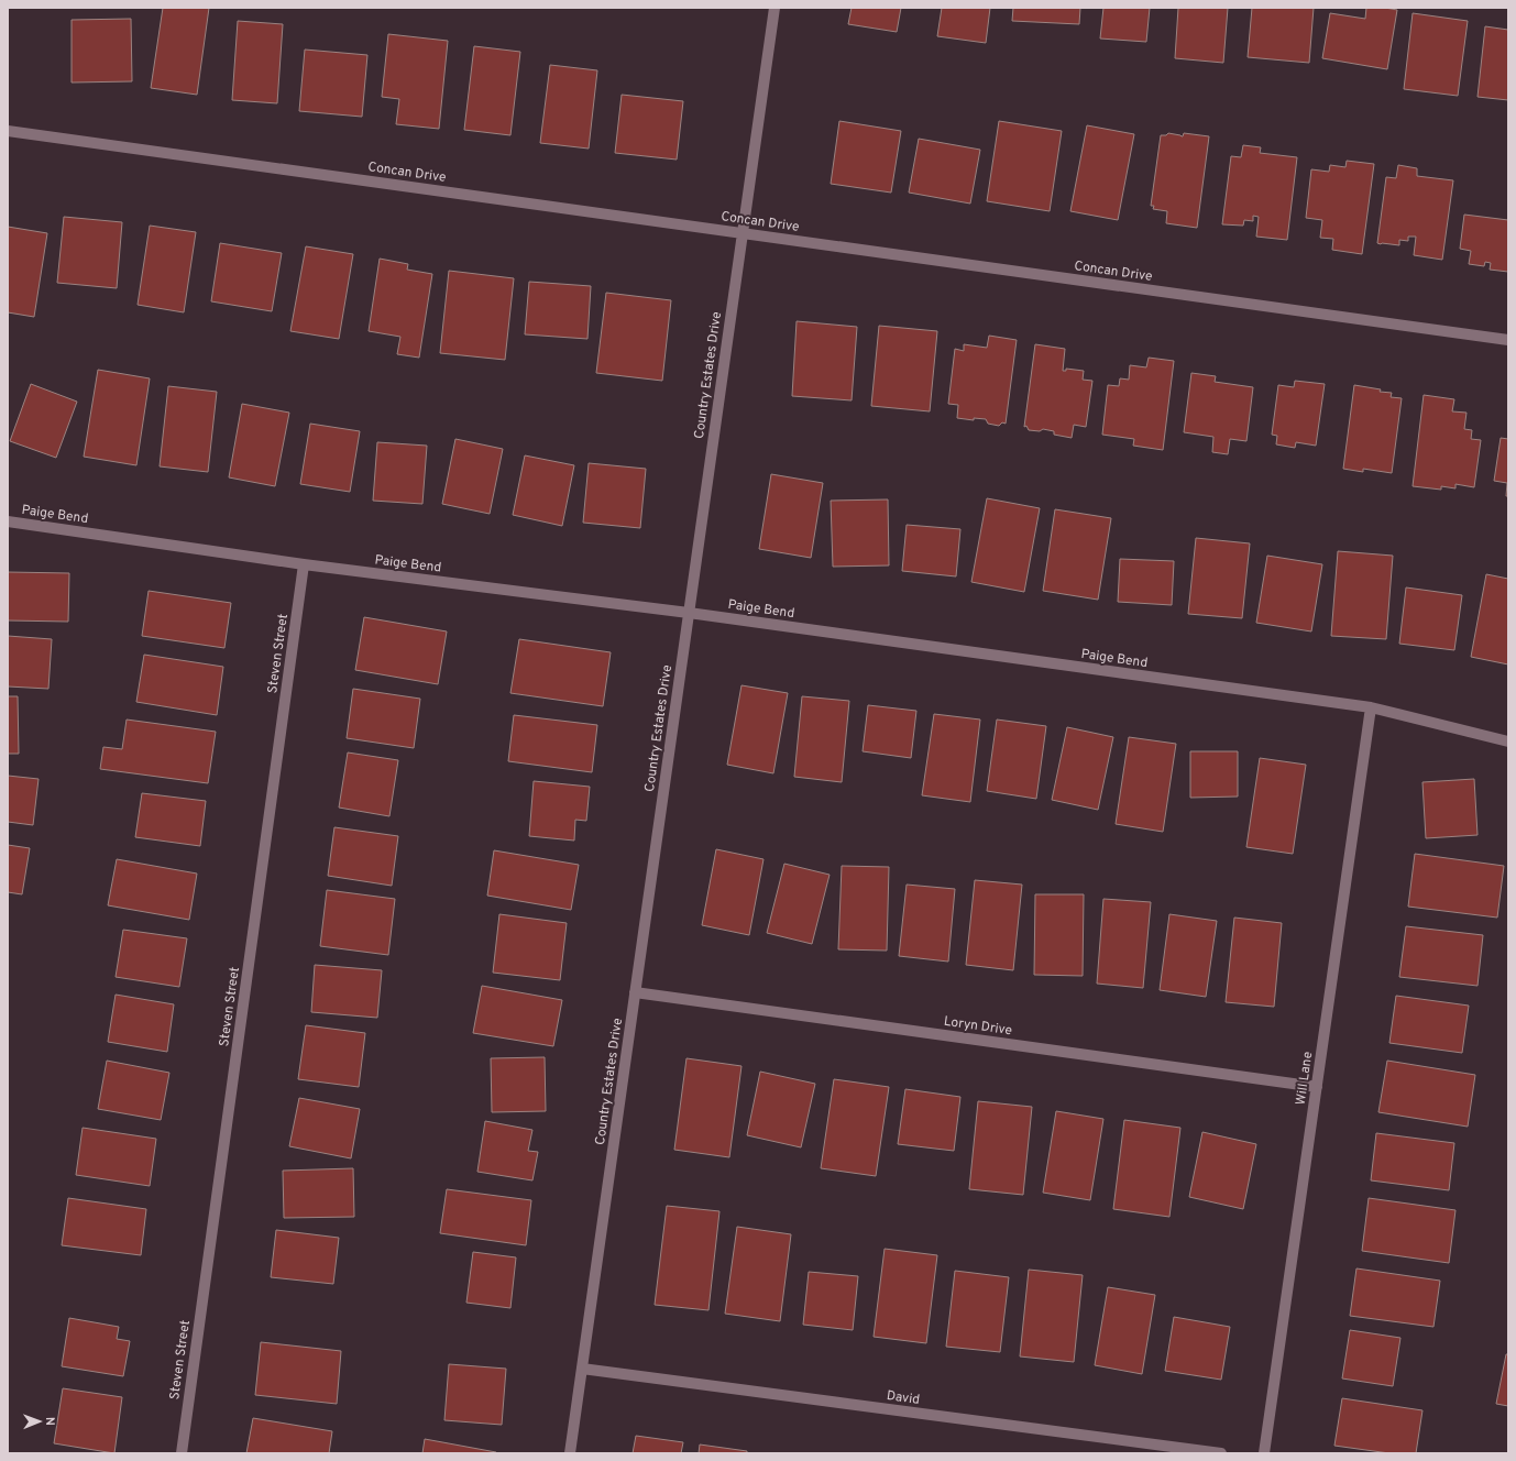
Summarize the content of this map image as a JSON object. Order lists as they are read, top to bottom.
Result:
{
  "streets": {
    "street": [
      "Concan Drive",
      "Country Estates Drive",
      "Paige Bend",
      "Steven Street",
      "Loryn Drive",
      "Will Lane",
      "David"
    ]
  },
  "crossings": [
    ["Concan Drive", "Country Estates Drive"],
    ["Country Estates Drive", "Paige Bend"],
    ["Country Estates Drive", "Loryn Drive"],
    ["Country Estates Drive", "David"],
    ["Paige Bend", "Steven Street"],
    ["Paige Bend", "Will Lane"],
    ["Loryn Drive", "Will Lane"]
  ],
  "north": "right"
}
